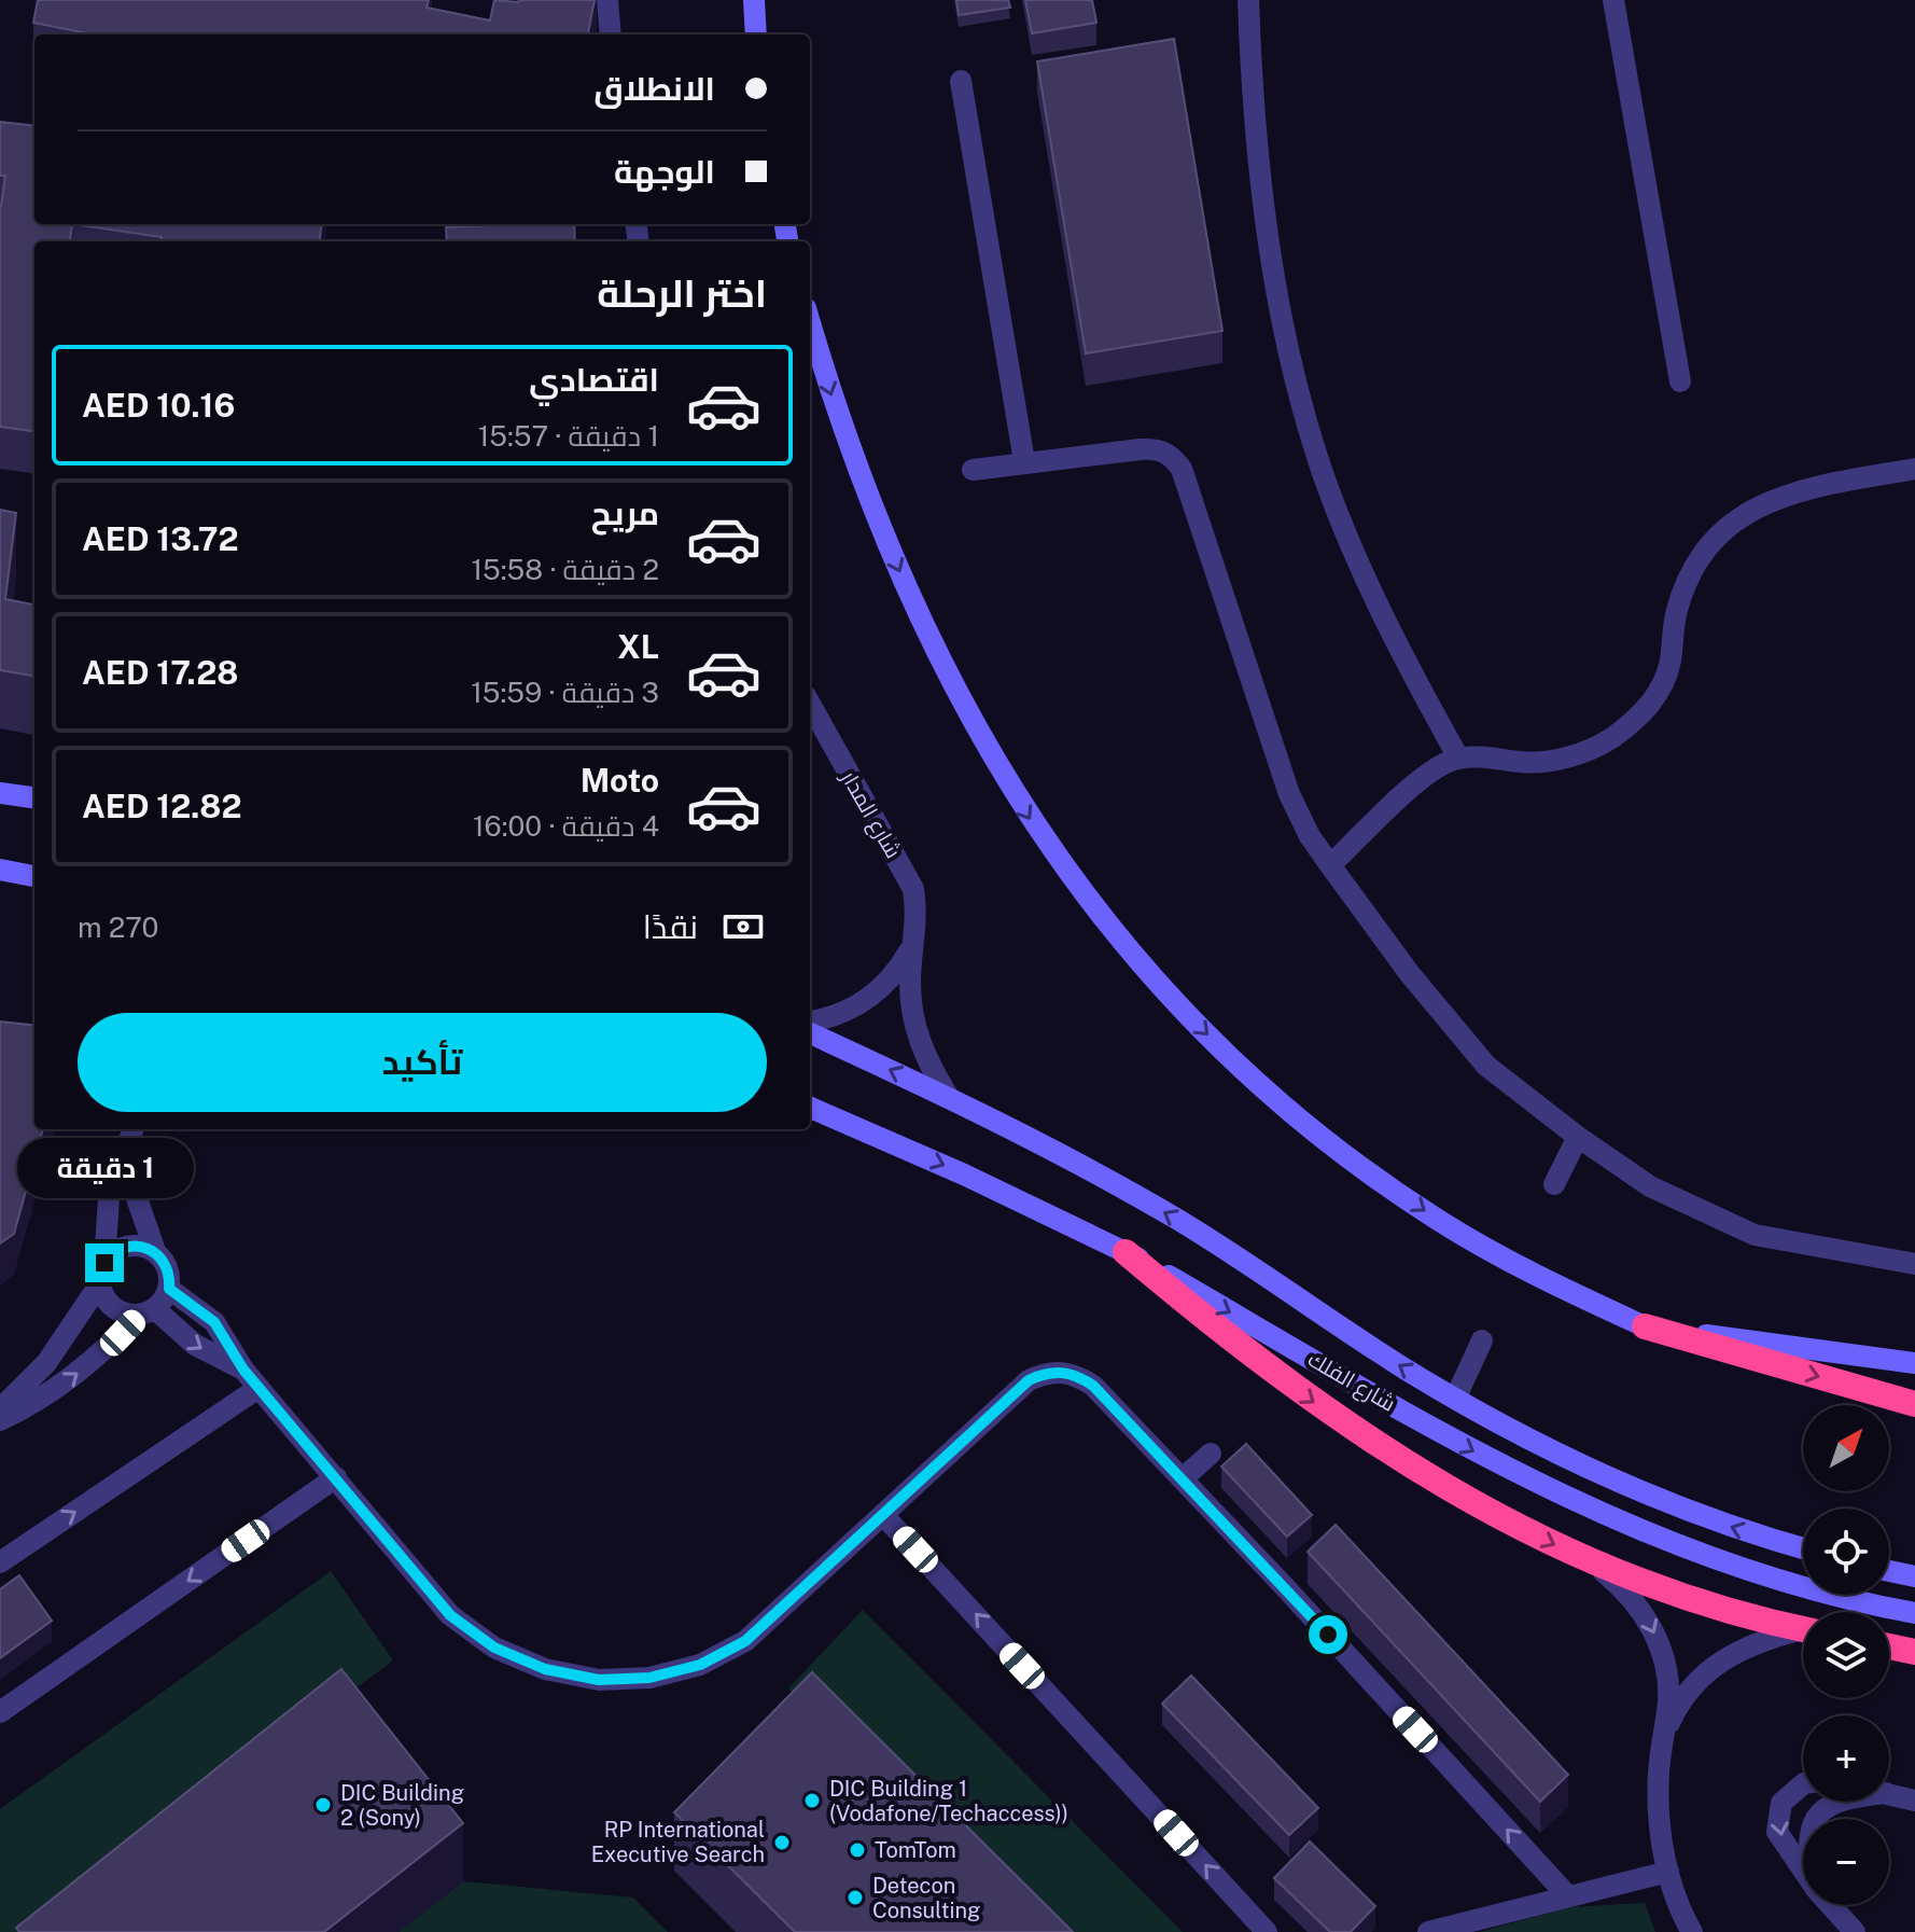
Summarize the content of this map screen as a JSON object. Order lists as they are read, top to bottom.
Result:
{
  "streets": {
    "street": ["شارع المدار", "شارع الفلك"]
  },
  "crossings": [
    ["شارع المدار", "شارع الفلك"]
  ],
  "places": [
    "DIC Building 1 (Vodafone/Techaccess))",
    "DIC Building 2 (Sony)",
    "RP International Executive Search",
    "TomTom",
    "Detecon Consulting"
  ],
  "north": "top right",
  "page": {
    "banner": ["الانطلاق", "الوجهة"],
    "heading": "اختر الرحلة",
    "list": [
      {
        "name": "اقتصادي",
        "note": "1 دقيقة · 15:57",
        "value": "AED 10.16"
      },
      {
        "name": "مريح",
        "note": "2 دقيقة · 15:58",
        "value": "AED 13.72"
      },
      {
        "name": "XL",
        "note": "3 دقيقة · 15:59",
        "value": "AED 17.28"
      },
      {
        "name": "Moto",
        "note": "4 دقيقة · 16:00",
        "value": "AED 12.82"
      }
    ],
    "pay": ["نقدًا", "270 m"],
    "buttons": "تأكيد",
    "bubble": "1 دقيقة",
    "map_buttons": ["+", "−"]
  }
}
